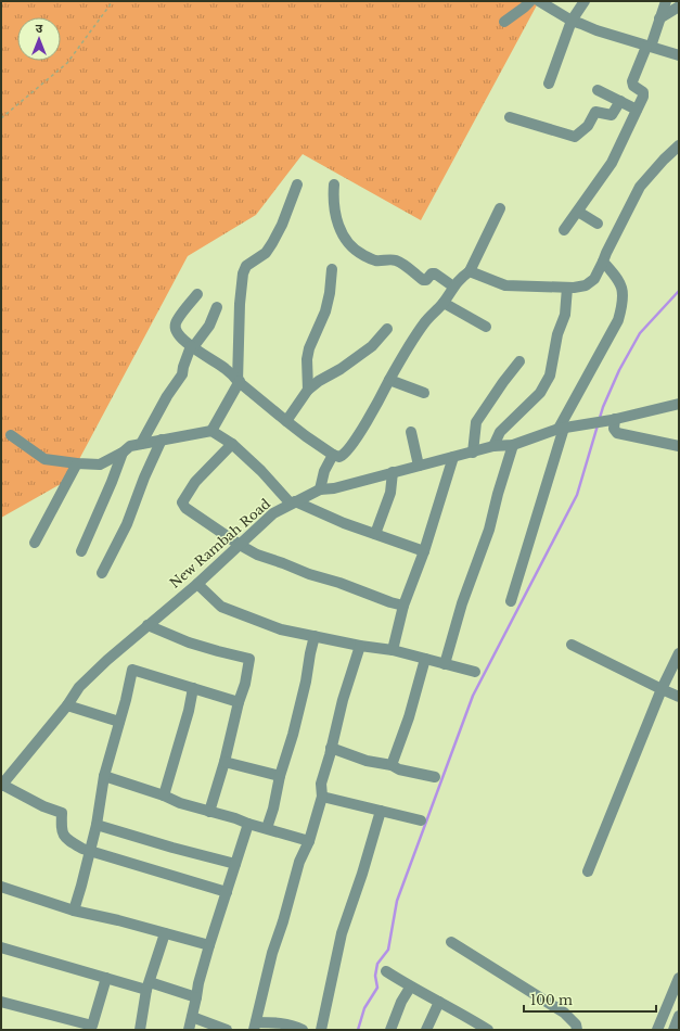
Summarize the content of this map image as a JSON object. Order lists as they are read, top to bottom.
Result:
{
  "streets": {
    "street": ["New Rambah Road"]
  },
  "scale_bar": "100 m",
  "north": "top"
}
